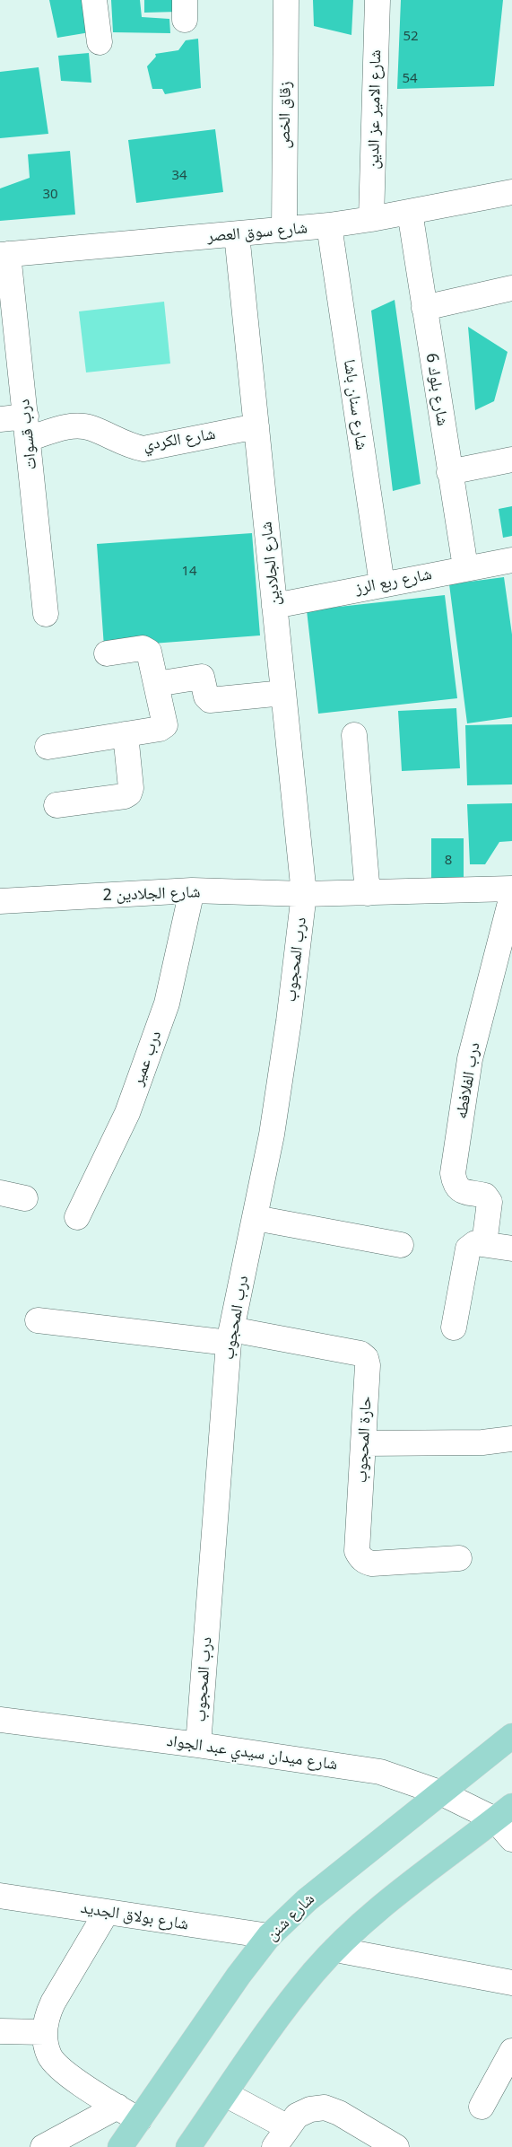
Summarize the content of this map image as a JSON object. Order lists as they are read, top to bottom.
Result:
{
  "streets": {
    "main road": ["شارع شنن"],
    "street": [
      "شارع الامير عز الدين",
      "زقاق الخص",
      "شارع سوق العصر",
      "شارع بلوك 6",
      "شارع سنان باشا",
      "درب قسوات",
      "شارع الكردي",
      "شارع الجلادين",
      "شارع ربع الرز",
      "شارع الجلادين 2",
      "درب المحجوب",
      "درب عمير",
      "درب الفلافطه",
      "حارة المحجوب",
      "شارع ميدان سيدي عبد الجواد",
      "شارع بولاق الجديد"
    ]
  },
  "crossings": [
    ["شارع الامير عز الدين", "شارع سوق العصر"],
    ["زقاق الخص", "شارع سوق العصر"],
    ["شارع سوق العصر", "شارع بلوك 6"],
    ["شارع سوق العصر", "شارع سنان باشا"],
    ["شارع سوق العصر", "درب قسوات"],
    ["شارع سوق العصر", "شارع الجلادين"],
    ["شارع بلوك 6", "شارع ربع الرز"],
    ["شارع سنان باشا", "شارع ربع الرز"],
    ["درب قسوات", "شارع الكردي"],
    ["شارع الكردي", "شارع الجلادين"],
    ["شارع الجلادين", "شارع ربع الرز"],
    ["شارع الجلادين", "شارع الجلادين 2"],
    ["شارع الجلادين", "درب المحجوب"],
    ["شارع الجلادين 2", "درب المحجوب"],
    ["شارع الجلادين 2", "درب عمير"],
    ["درب المحجوب", "حارة المحجوب"],
    ["درب المحجوب", "شارع ميدان سيدي عبد الجواد"],
    ["شارع ميدان سيدي عبد الجواد", "شارع شنن"],
    ["شارع بولاق الجديد", "شارع شنن"]
  ],
  "house_numbers": [
    "52",
    "54",
    "34",
    "30",
    "14",
    "8"
  ]
}
